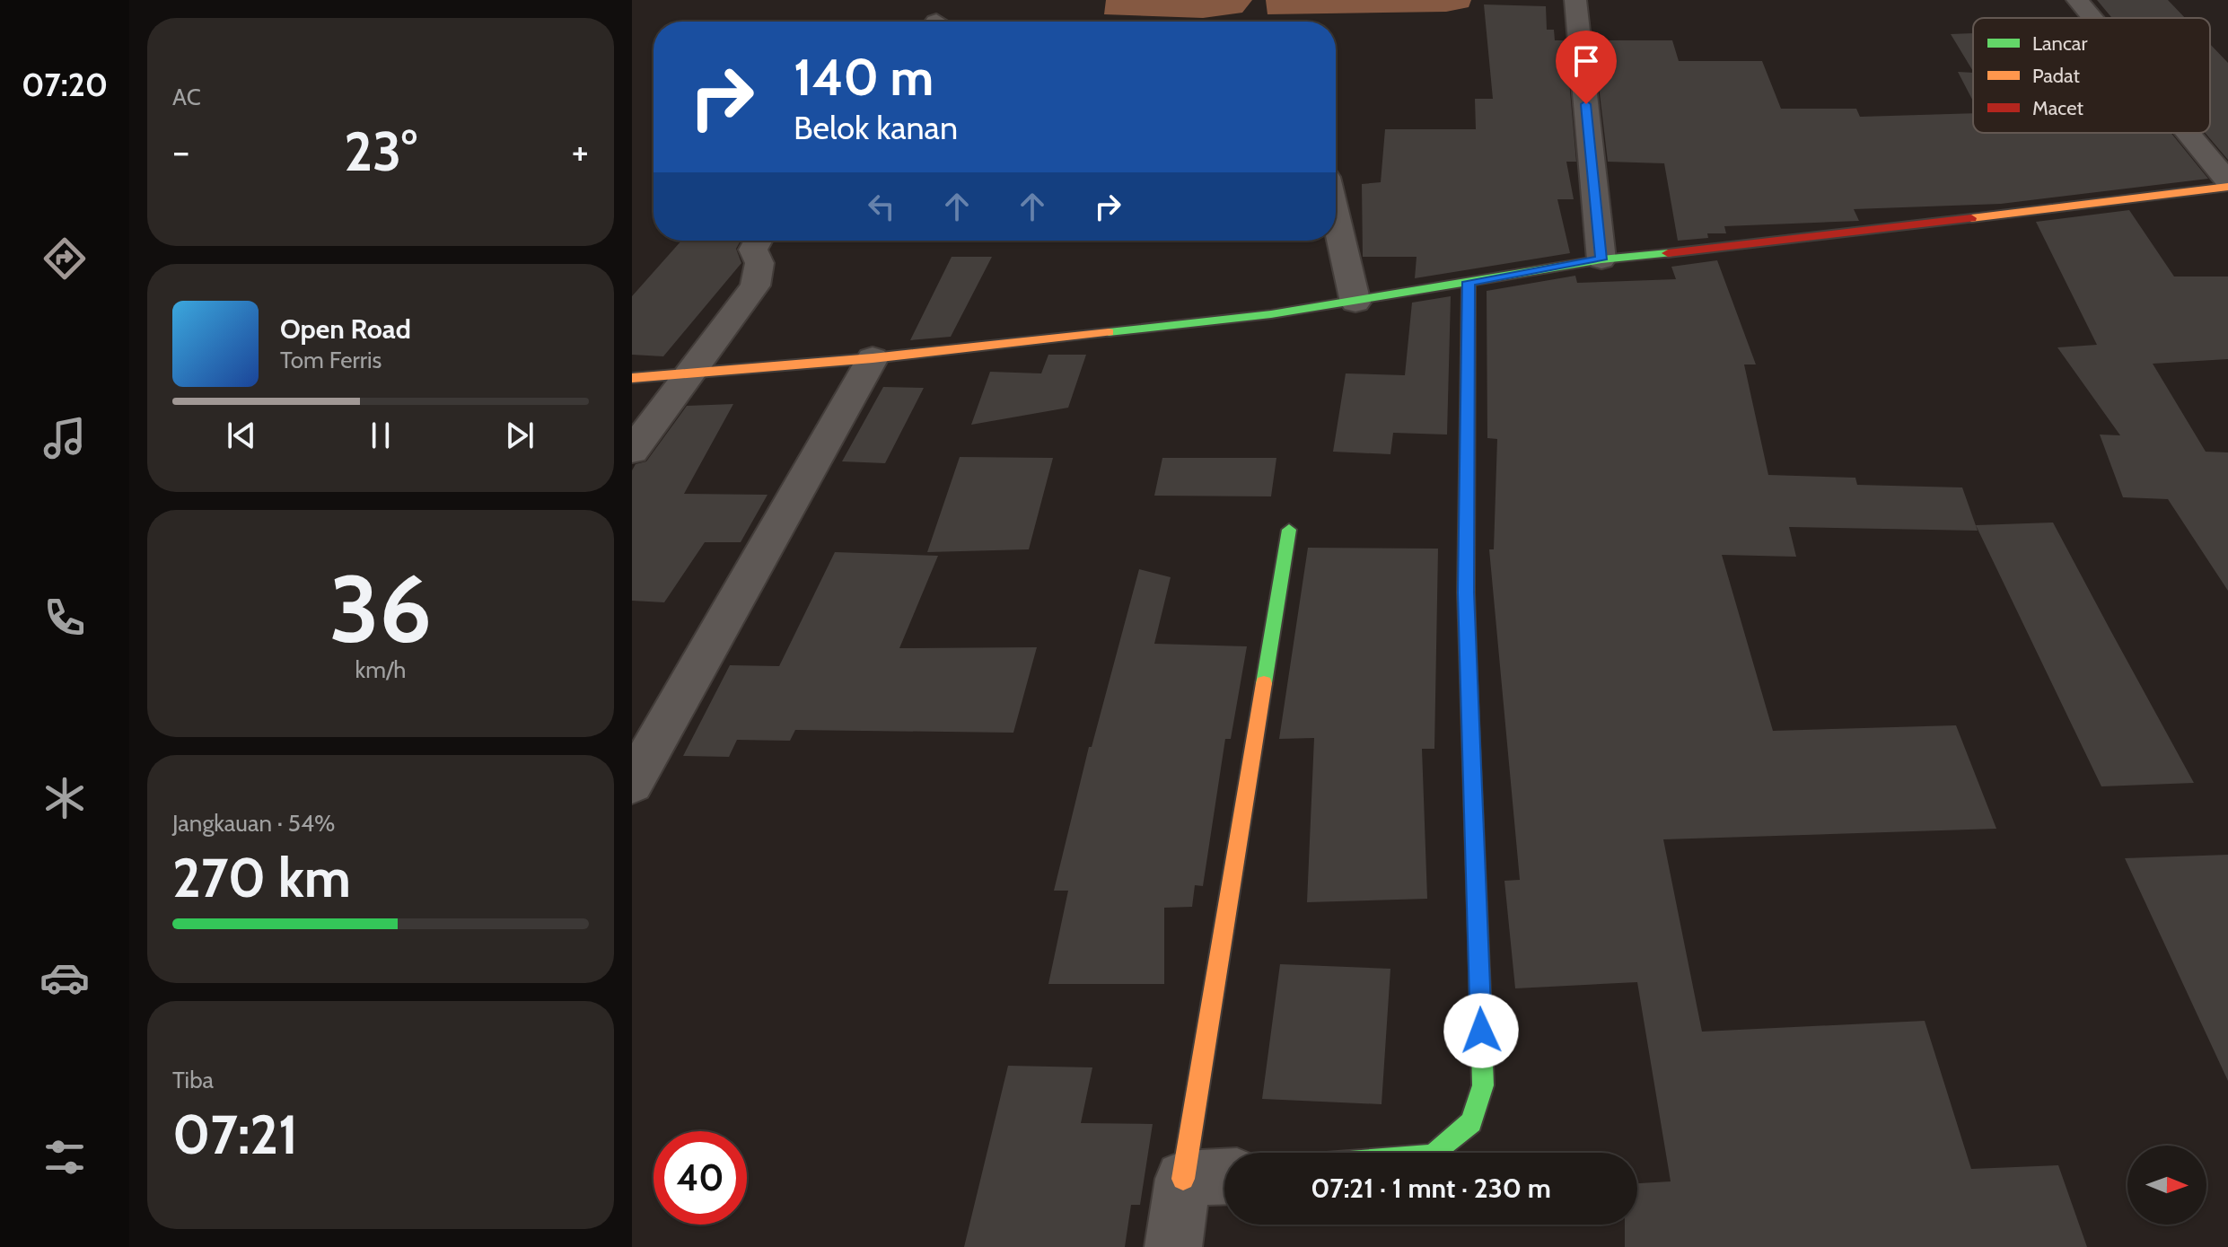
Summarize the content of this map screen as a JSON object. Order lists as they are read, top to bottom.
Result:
{
  "legend": ["Lancar", "Padat", "Macet"],
  "north": "right",
  "page": {
    "tabs": "07:20",
    "tile": [
      "AC",
      ["36", "km/h"],
      ["Jangkauan · 54%", "270 km"],
      ["Tiba", "07:21"]
    ],
    "turn": ["140 m", "Belok kanan"],
    "heat": ["−", "23°", "+"],
    "song": ["Open Road", "Tom Ferris"],
    "limit": "40",
    "trip": "07:21 · 1 mnt · 230 m"
  }
}
